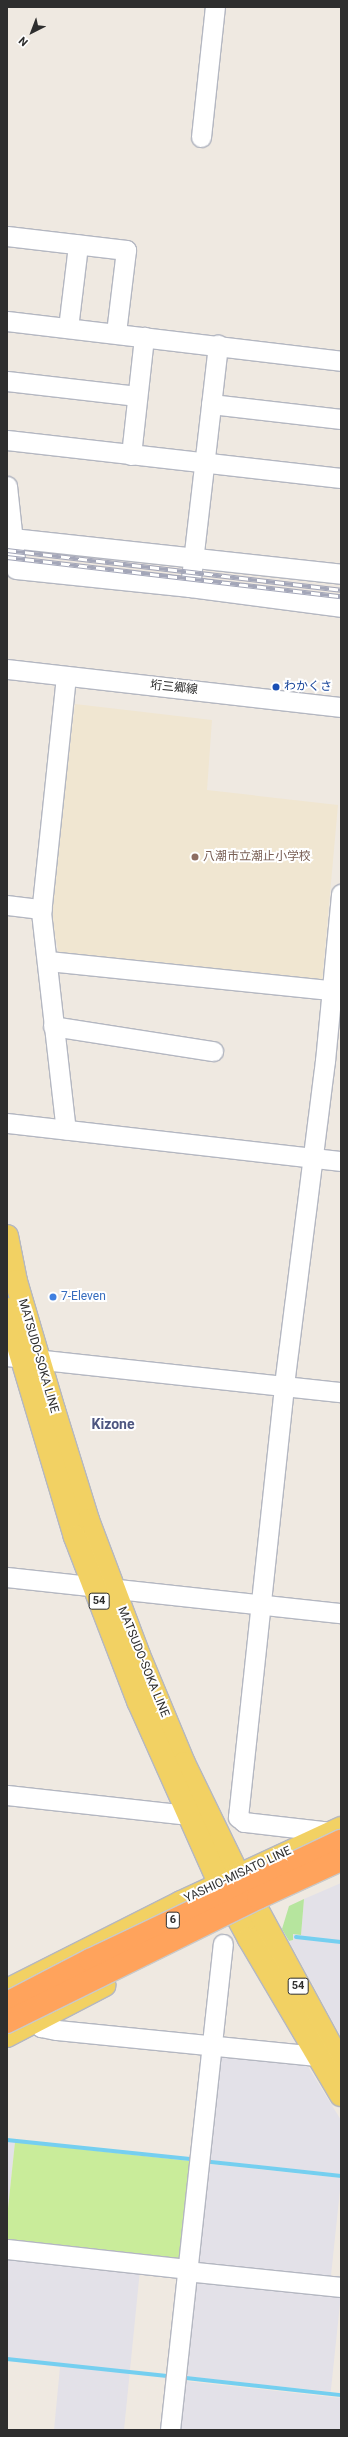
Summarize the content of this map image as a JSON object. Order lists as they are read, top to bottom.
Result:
{
  "streets": {
    "highway": ["6"],
    "main road": ["MATSUDO-SOKA LINE", "54", "YASHIO-MISATO LINE"],
    "street": ["垳三郷線"]
  },
  "crossings": [
    ["MATSUDO-SOKA LINE", "YASHIO-MISATO LINE"],
    ["YASHIO-MISATO LINE", "6"]
  ],
  "districts": ["Kizone"],
  "places": ["わかくさ", "八潮市立潮止小学校", "7-Eleven"],
  "north": "bottom left"
}
